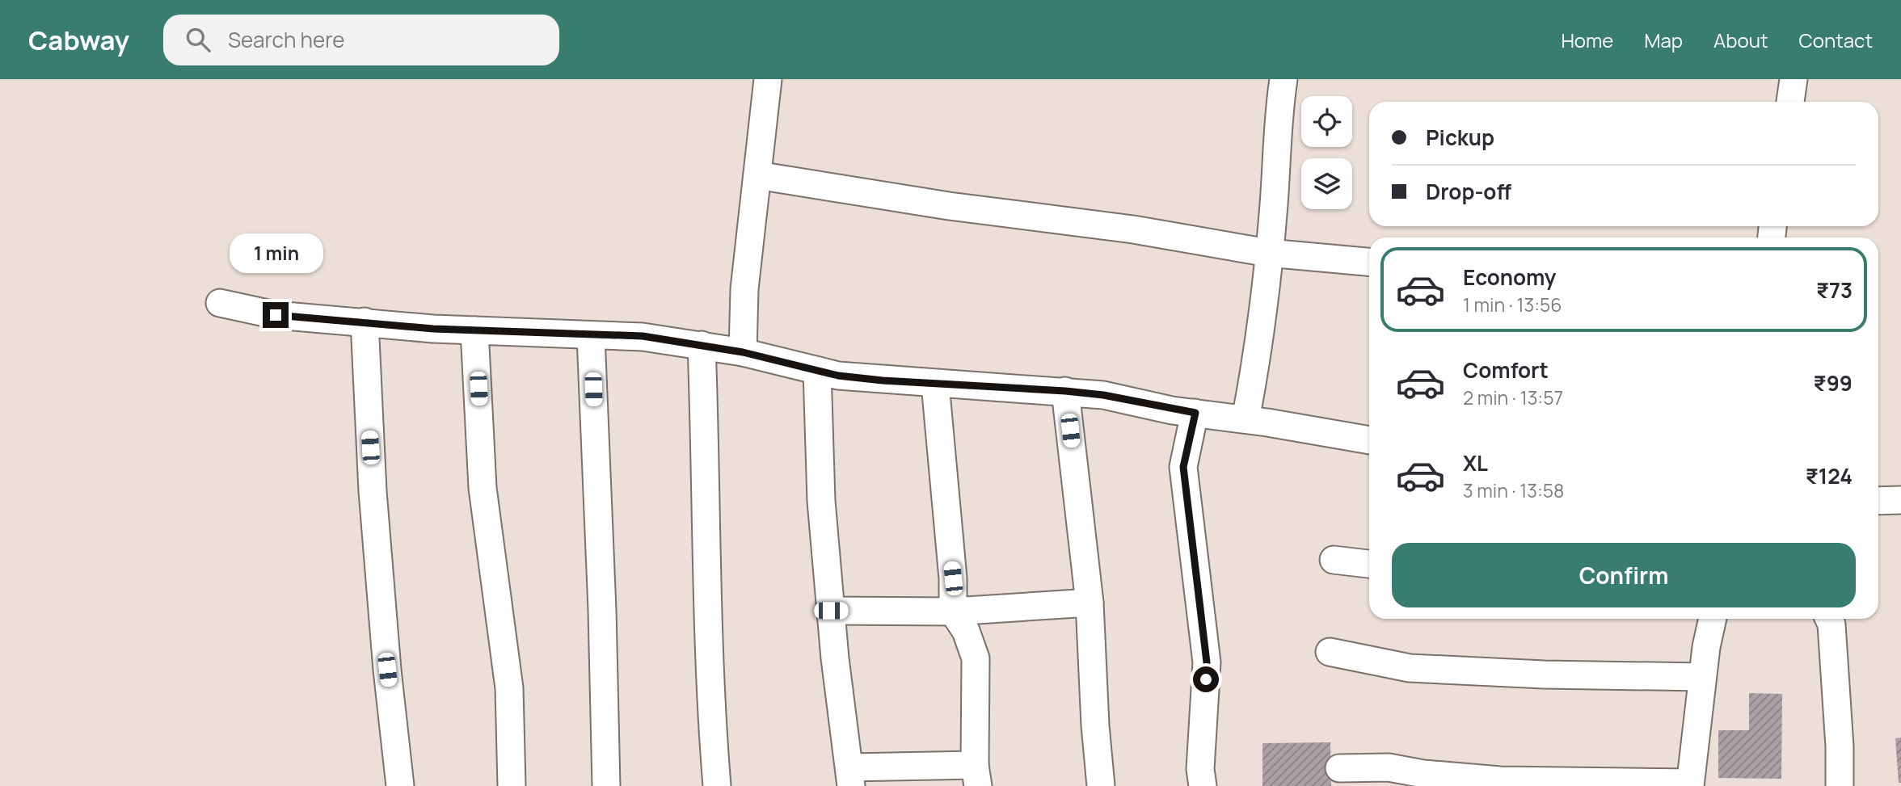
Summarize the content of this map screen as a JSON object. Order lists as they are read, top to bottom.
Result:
{
  "page": {
    "header": "Cabway",
    "search": "Search here",
    "nav": [
      "Home",
      "Map",
      "About",
      "Contact"
    ],
    "banner": ["Pickup", "Drop-off"],
    "bubble": "1 min",
    "list": [
      {
        "name": "Economy",
        "note": "1 min · 13:56",
        "value": "₹73"
      },
      {
        "name": "Comfort",
        "note": "2 min · 13:57",
        "value": "₹99"
      },
      {
        "name": "XL",
        "note": "3 min · 13:58",
        "value": "₹124"
      }
    ],
    "buttons": "Confirm"
  }
}
